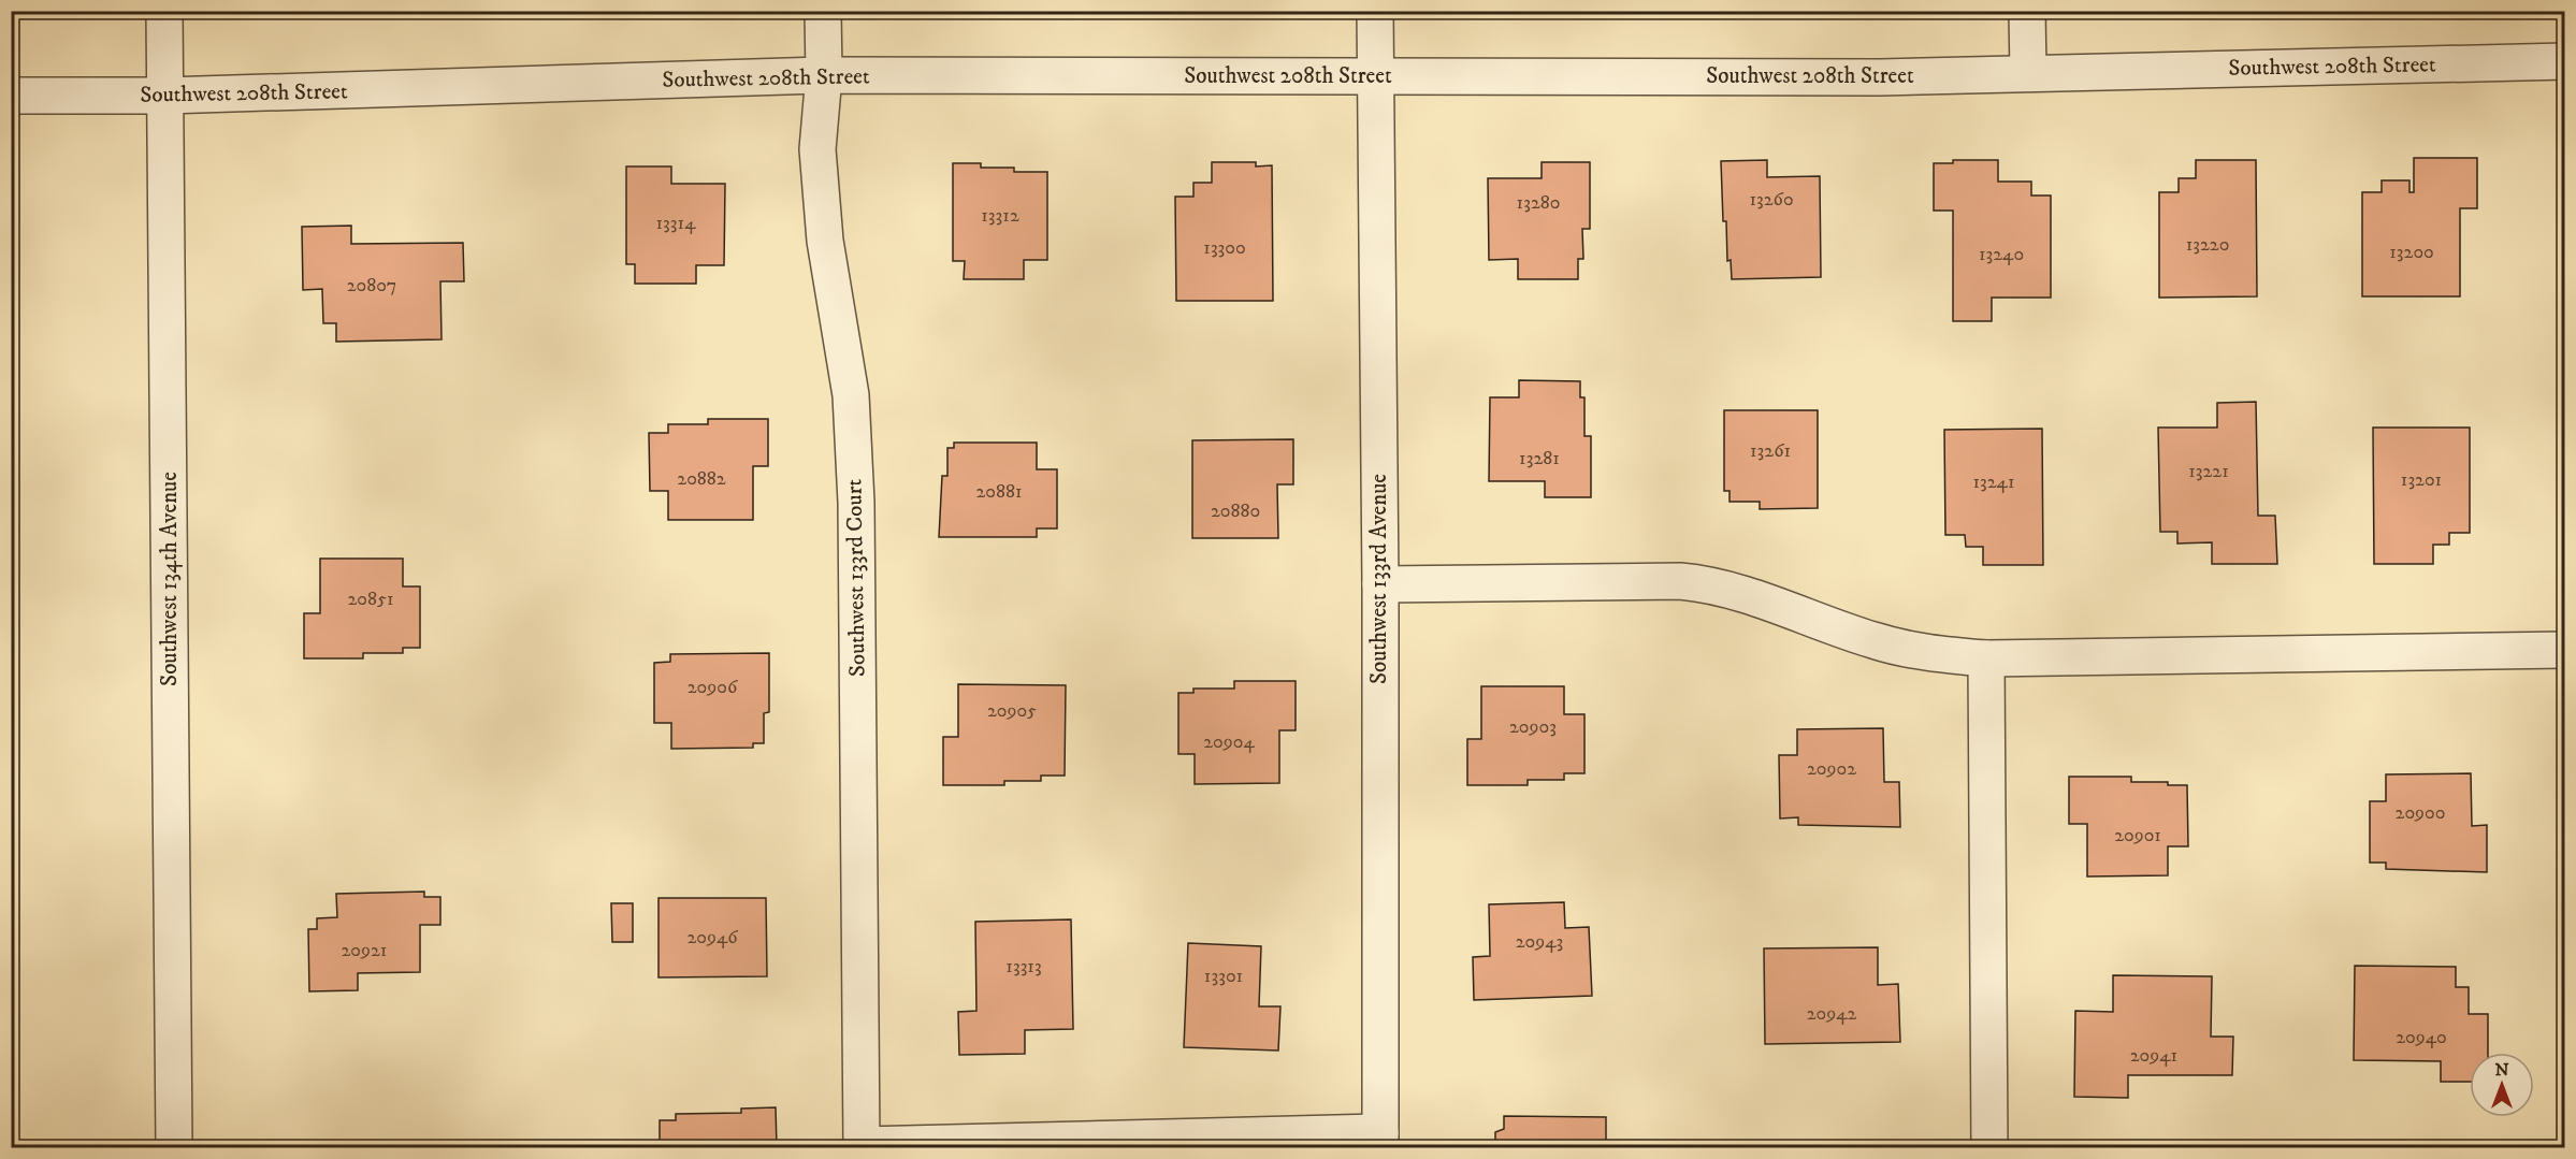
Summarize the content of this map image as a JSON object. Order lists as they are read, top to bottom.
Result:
{
  "streets": {
    "street": [
      "Southwest 208th Street",
      "Southwest 133rd Court",
      "Southwest 134th Avenue",
      "Southwest 133rd Avenue"
    ]
  },
  "crossings": [
    ["Southwest 208th Street", "Southwest 133rd Court"],
    ["Southwest 208th Street", "Southwest 134th Avenue"],
    ["Southwest 208th Street", "Southwest 133rd Avenue"]
  ],
  "house_numbers": [
    "13260",
    "13280",
    "13312",
    "13314",
    "13220",
    "13300",
    "13200",
    "13240",
    "20807",
    "13261",
    "13281",
    "13221",
    "20882",
    "13201",
    "13241",
    "20881",
    "20880",
    "20851",
    "20906",
    "20905",
    "20903",
    "20904",
    "20902",
    "20900",
    "20901",
    "20946",
    "20943",
    "20921",
    "13313",
    "13301",
    "20942",
    "20940",
    "20941"
  ],
  "north": "top"
}
